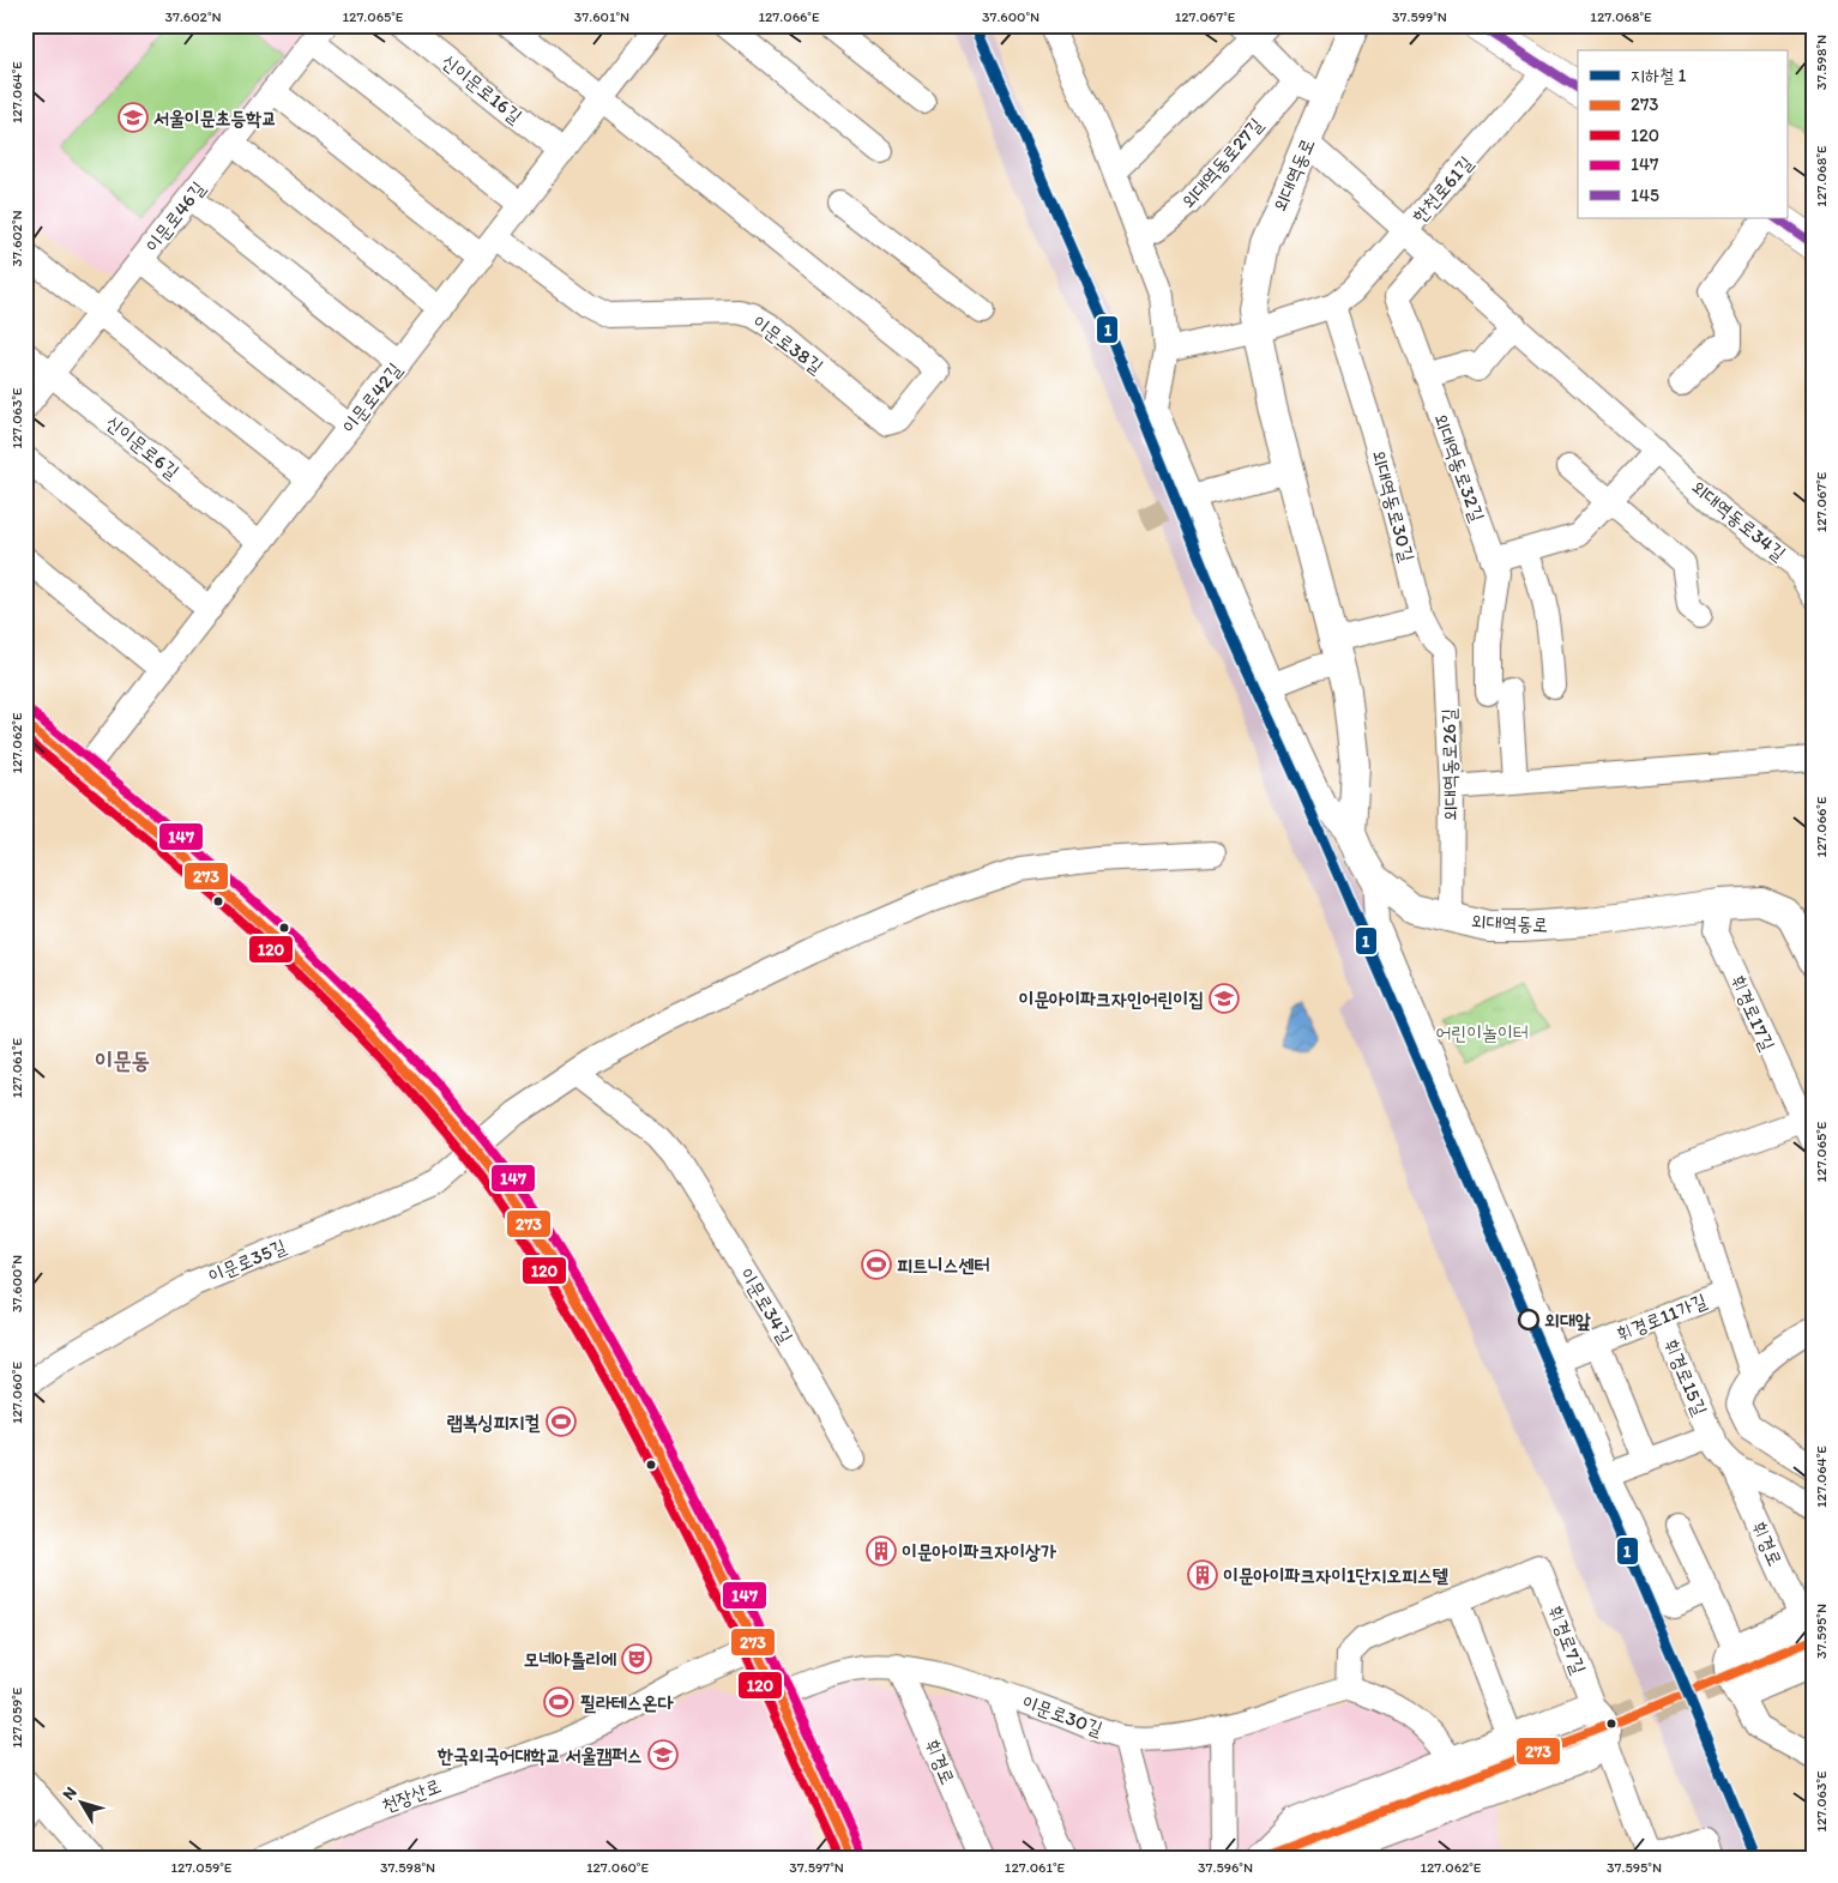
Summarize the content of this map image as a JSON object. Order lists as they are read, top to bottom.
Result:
{
  "streets": {
    "main road": ["휘경로"],
    "street": [
      "신이문로16길",
      "외대역동로27길",
      "외대역동로",
      "한천로61길",
      "이문로46길",
      "이문로38길",
      "이문로42길",
      "신이문로6길",
      "외대역동로32길",
      "외대역동로30길",
      "외대역동로34길",
      "외대역동로26길",
      "휘경로17길",
      "이문로35길",
      "이문로34길",
      "휘경로11가길",
      "휘경로15길",
      "휘경로7길",
      "이문로30길",
      "천장산로"
    ]
  },
  "crossings": [
    ["신이문로16길", "이문로42길"],
    ["외대역동로", "외대역동로34길"],
    ["외대역동로", "외대역동로26길"],
    ["외대역동로", "휘경로17길"],
    ["한천로61길", "외대역동로30길"],
    ["한천로61길", "외대역동로34길"],
    ["이문로46길", "신이문로6길"],
    ["이문로38길", "이문로42길"],
    ["이문로42길", "신이문로6길"],
    ["외대역동로32길", "외대역동로34길"],
    ["외대역동로30길", "외대역동로26길"],
    ["휘경로17길", "휘경로11가길"],
    ["이문로35길", "이문로34길"],
    ["휘경로11가길", "휘경로15길"],
    ["휘경로15길", "휘경로"],
    ["휘경로", "이문로30길"]
  ],
  "districts": ["이문동"],
  "parks": ["어린이놀이터"],
  "places": {
    "school or university": ["서울이문초등학교", "이문아이파크자인어린이집", "한국외국어대학교 서울캠퍼스"],
    "sports": ["피트니스센터", "랩복싱피지컬", "필라테스온다"],
    "other": ["외대앞"],
    "building": ["이문아이파크자이상가", "이문아이파크자이1단지오피스텔"],
    "theatre": ["모네아뜰리에"]
  },
  "lines": [
    "metro line 1",
    "transit line 145",
    "transit line 147",
    "transit line 273",
    "transit line 120"
  ],
  "legend": [
    "지하철 1",
    "273",
    "120",
    "147",
    "145"
  ],
  "north": "top left",
  "coordinates": [
    "37.602°N",
    "127.065°E",
    "37.601°N",
    "127.066°E",
    "37.600°N",
    "127.067°E",
    "37.599°N",
    "127.068°E",
    "37.598°N",
    "127.064°E",
    "127.063°E",
    "127.062°E",
    "127.061°E",
    "127.060°E",
    "37.595°N",
    "127.059°E",
    "37.597°N",
    "37.596°N"
  ]
}
